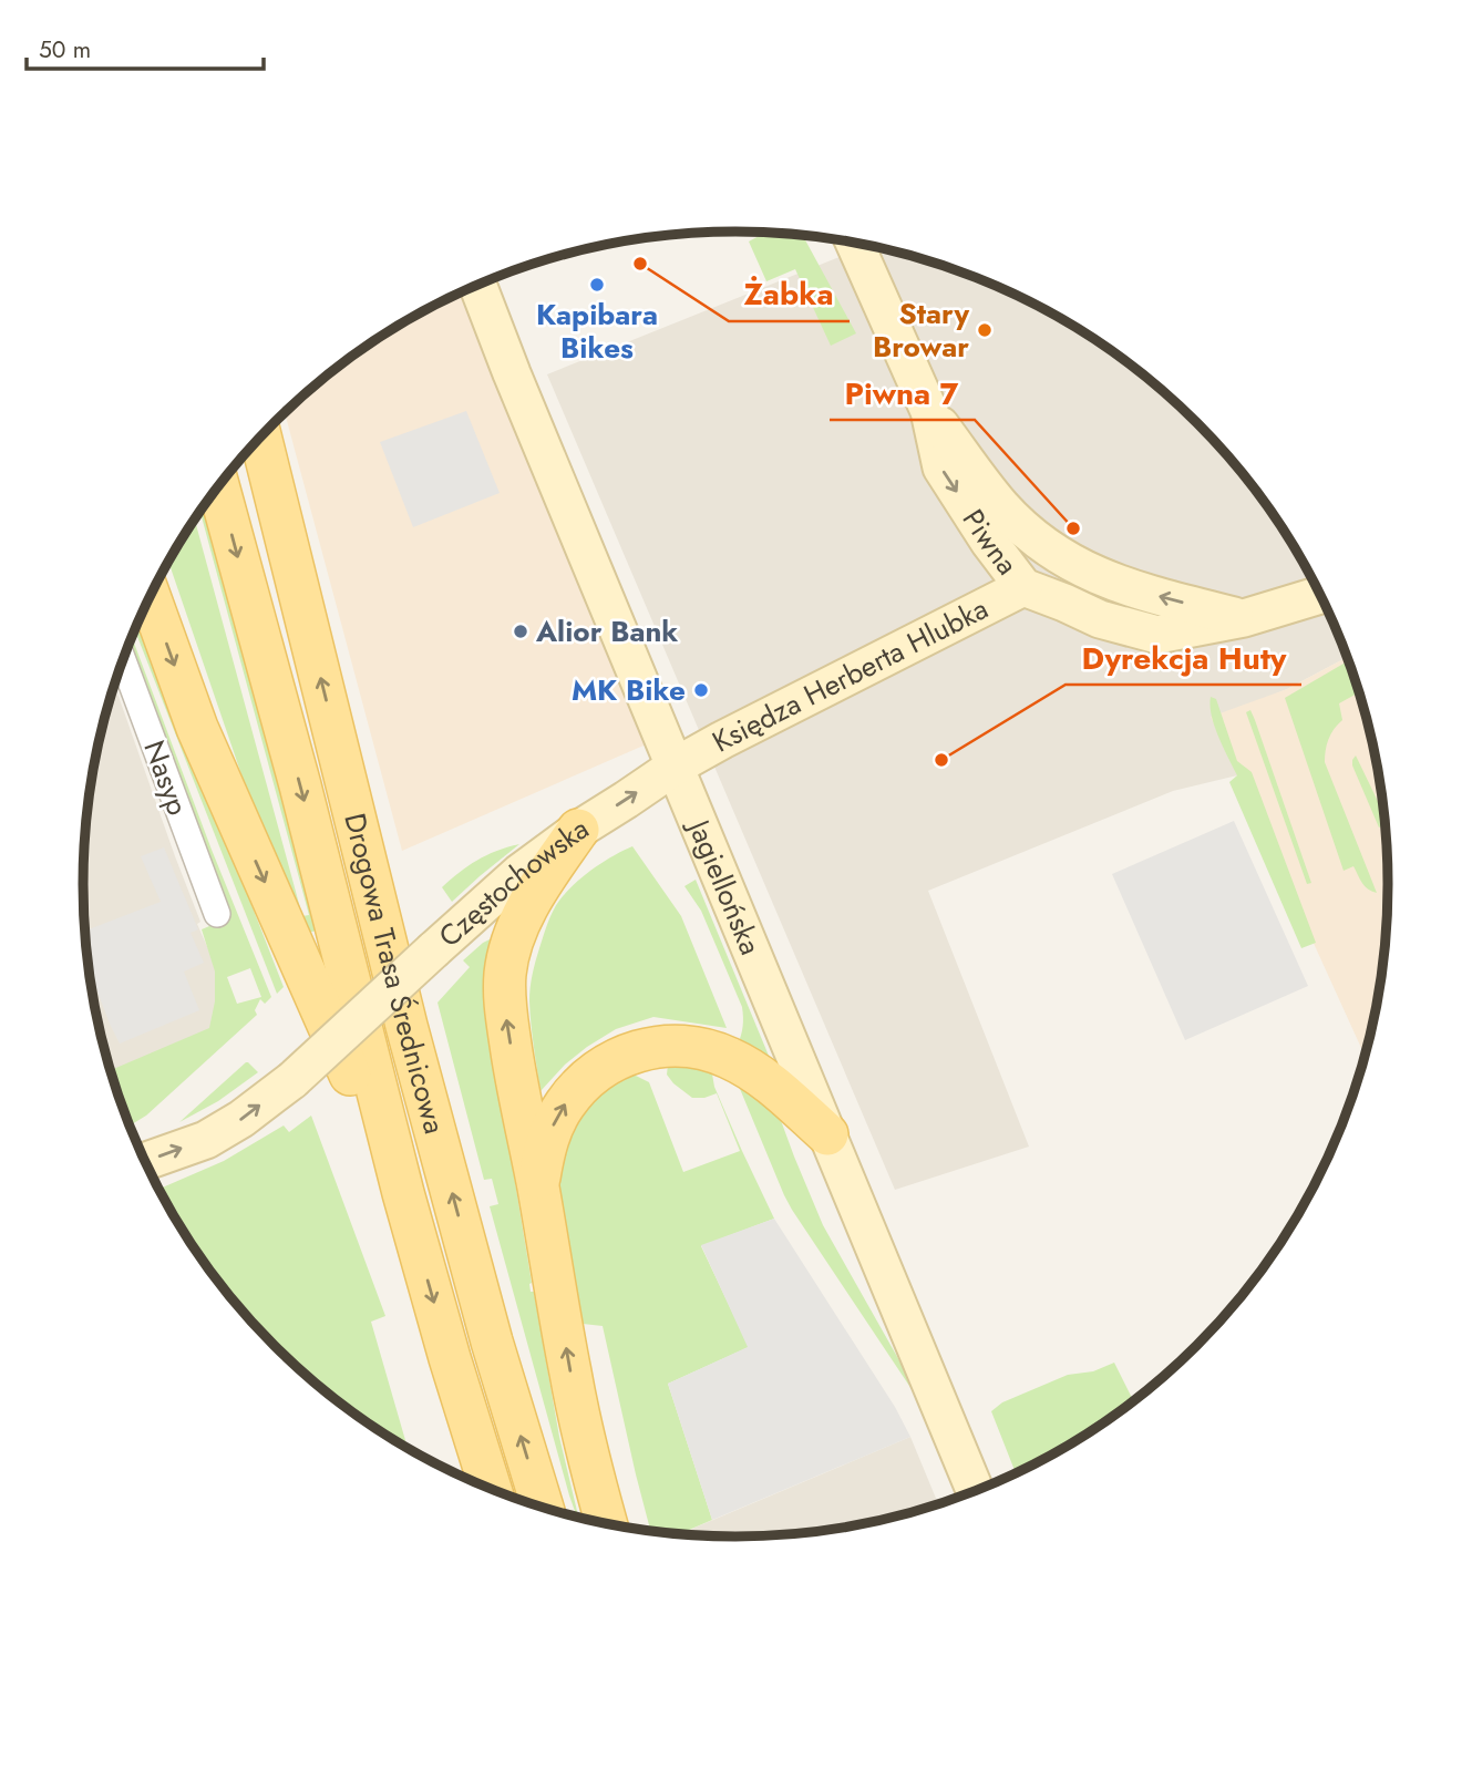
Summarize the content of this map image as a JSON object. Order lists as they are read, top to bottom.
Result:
{
  "streets": {
    "main road": [
      "Piwna",
      "Księdza Herberta Hlubka",
      "Częstochowska",
      "Jagiellońska",
      "Drogowa Trasa Średnicowa"
    ],
    "street": ["Nasyp"]
  },
  "crossings": [
    ["Piwna", "Księdza Herberta Hlubka"],
    ["Księdza Herberta Hlubka", "Częstochowska"],
    ["Księdza Herberta Hlubka", "Jagiellońska"],
    ["Częstochowska", "Jagiellońska"]
  ],
  "one_way": ["Częstochowska"],
  "places": [
    "Żabka",
    "Kapibara Bikes",
    "Stary Browar",
    "Piwna 7",
    "Alior Bank",
    "MK Bike",
    "Dyrekcja Huty"
  ],
  "scale_bar": "50 m"
}
